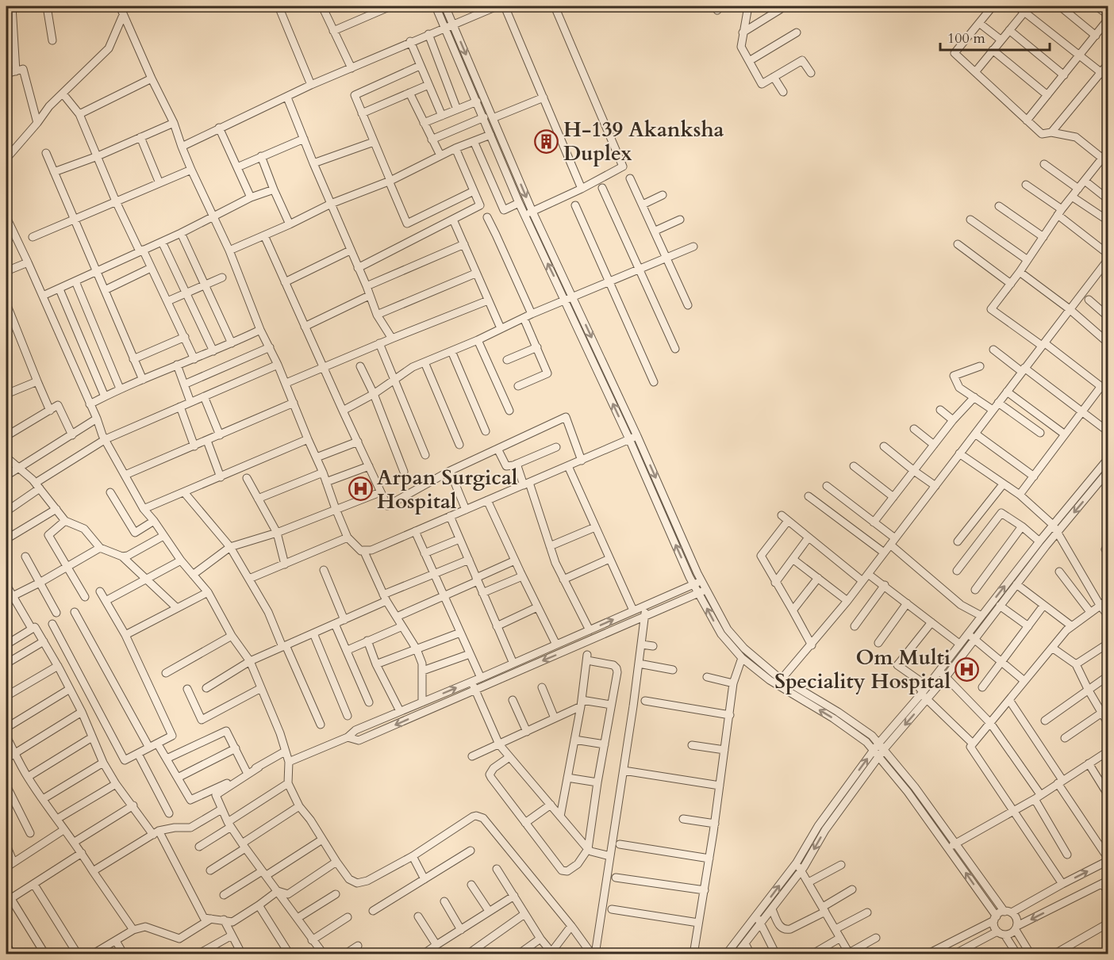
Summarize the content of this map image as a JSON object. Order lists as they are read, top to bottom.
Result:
{
  "places": {
    "building": ["H-139 Akanksha Duplex"],
    "hospital": ["Arpan Surgical Hospital", "Om Multi Speciality Hospital"]
  },
  "scale_bar": "100 m"
}
